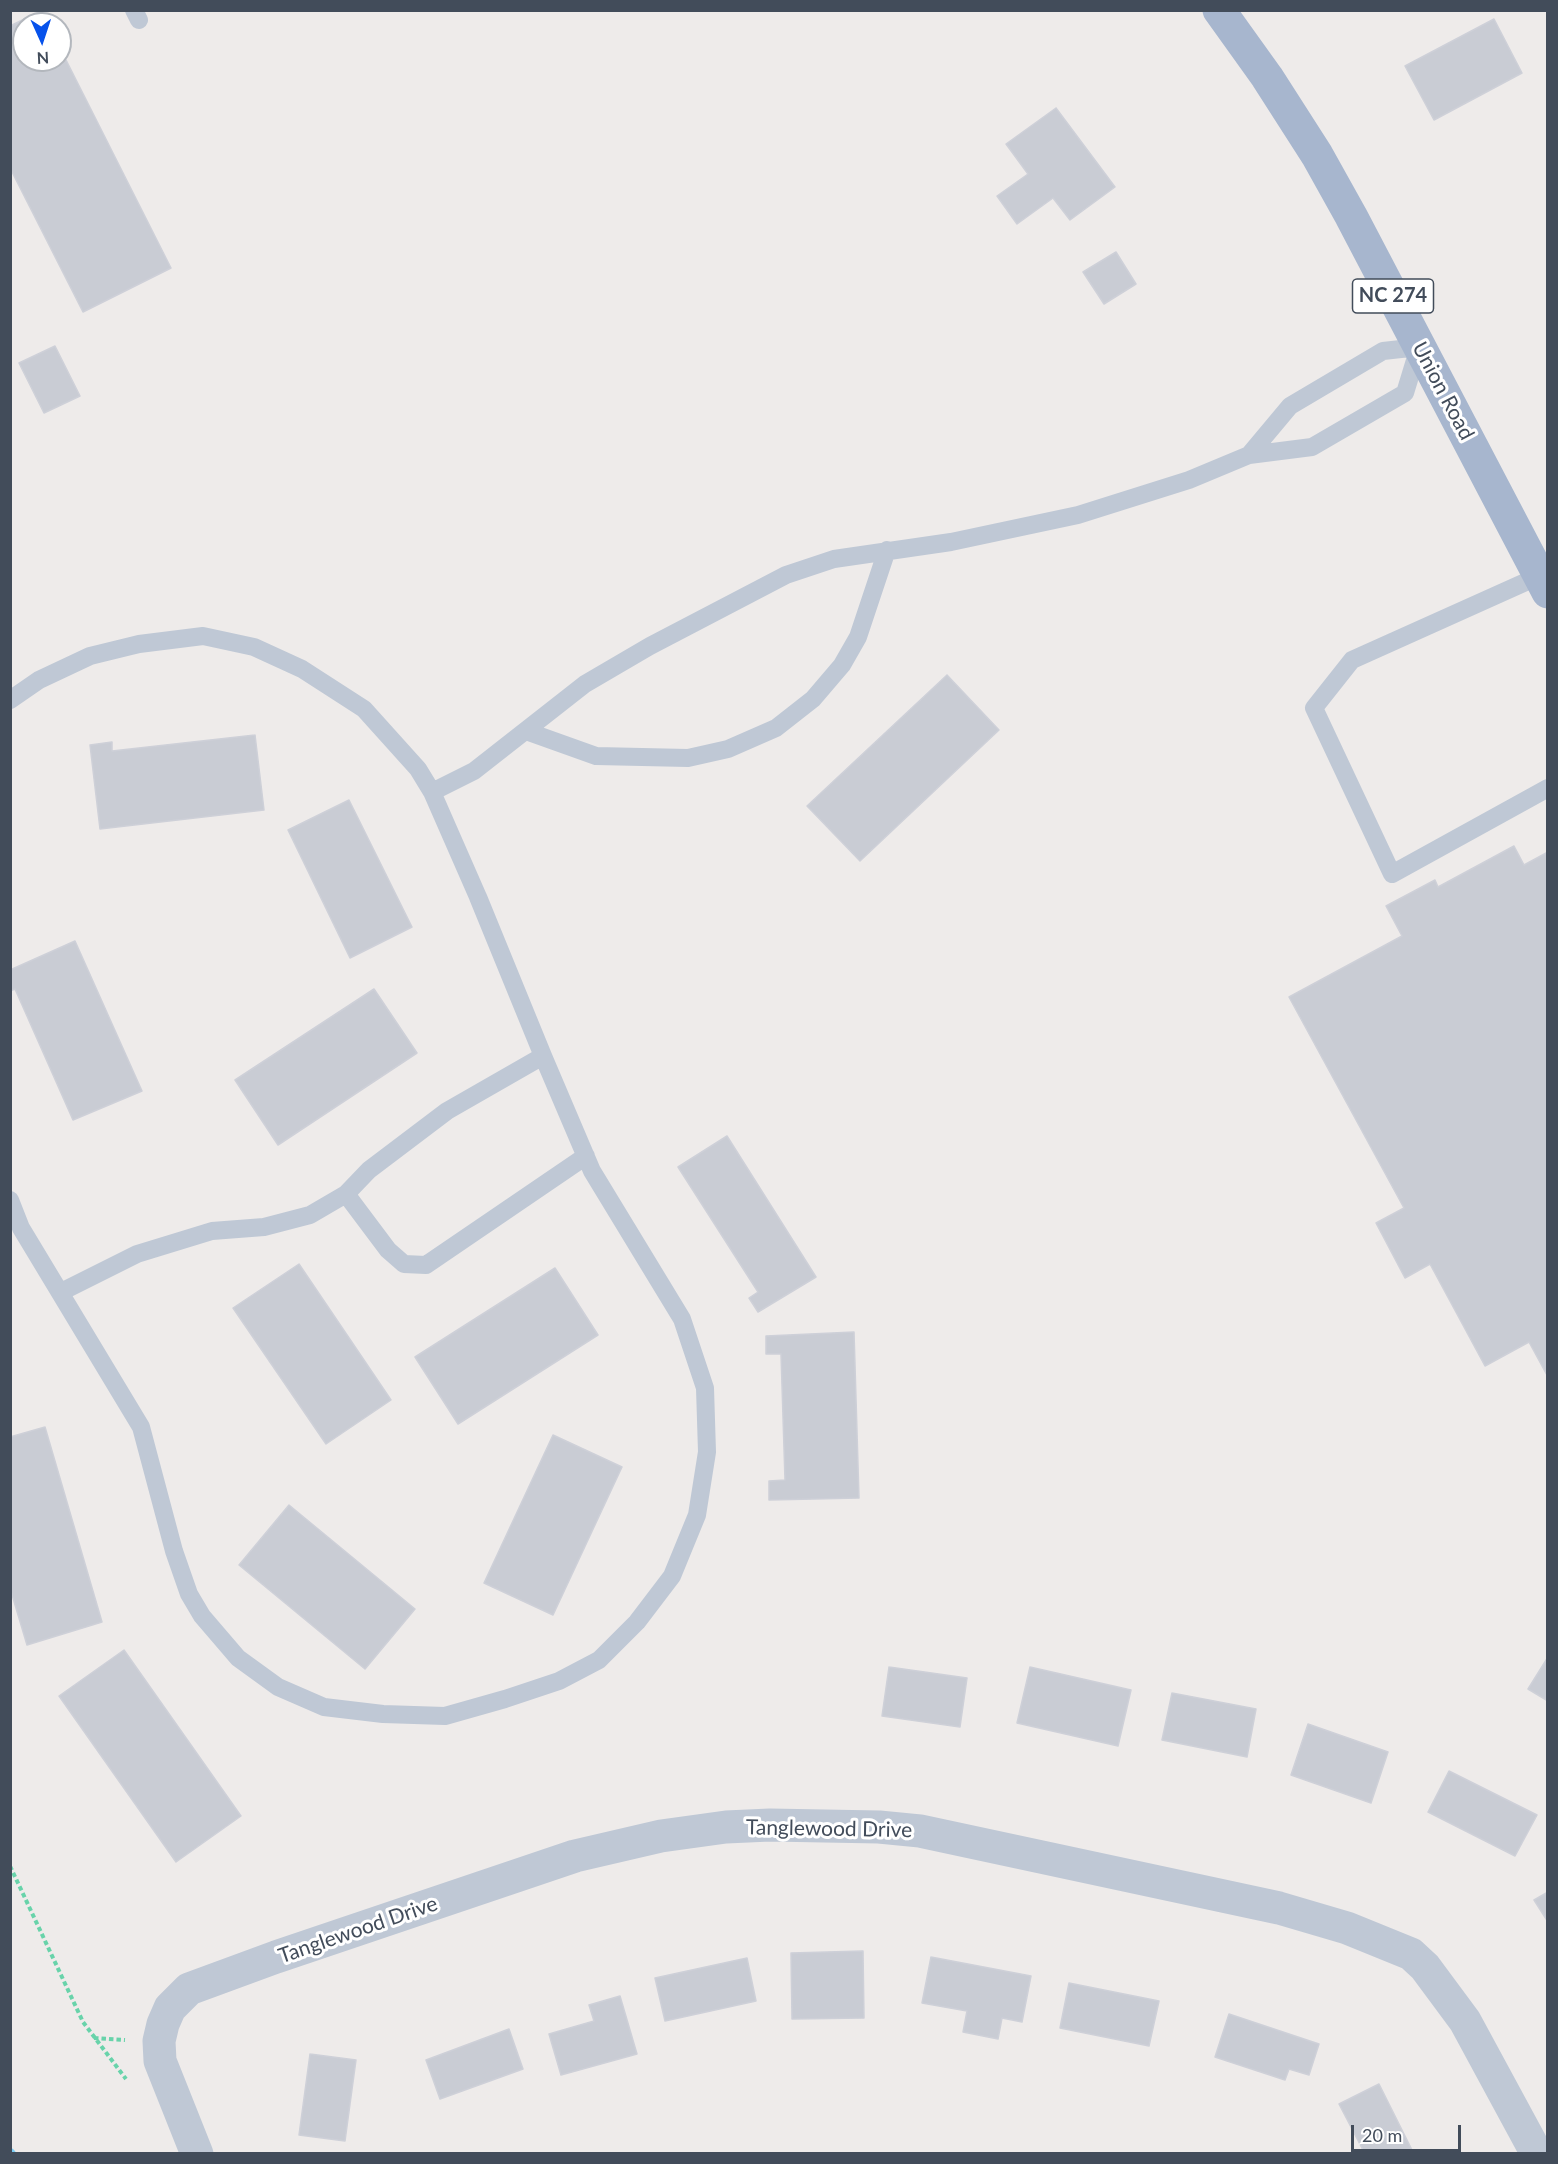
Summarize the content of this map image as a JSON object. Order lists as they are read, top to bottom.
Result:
{
  "streets": {
    "main road": ["NC 274", "Union Road"],
    "street": ["Tanglewood Drive"]
  },
  "scale_bar": "20 m",
  "north": "bottom"
}
